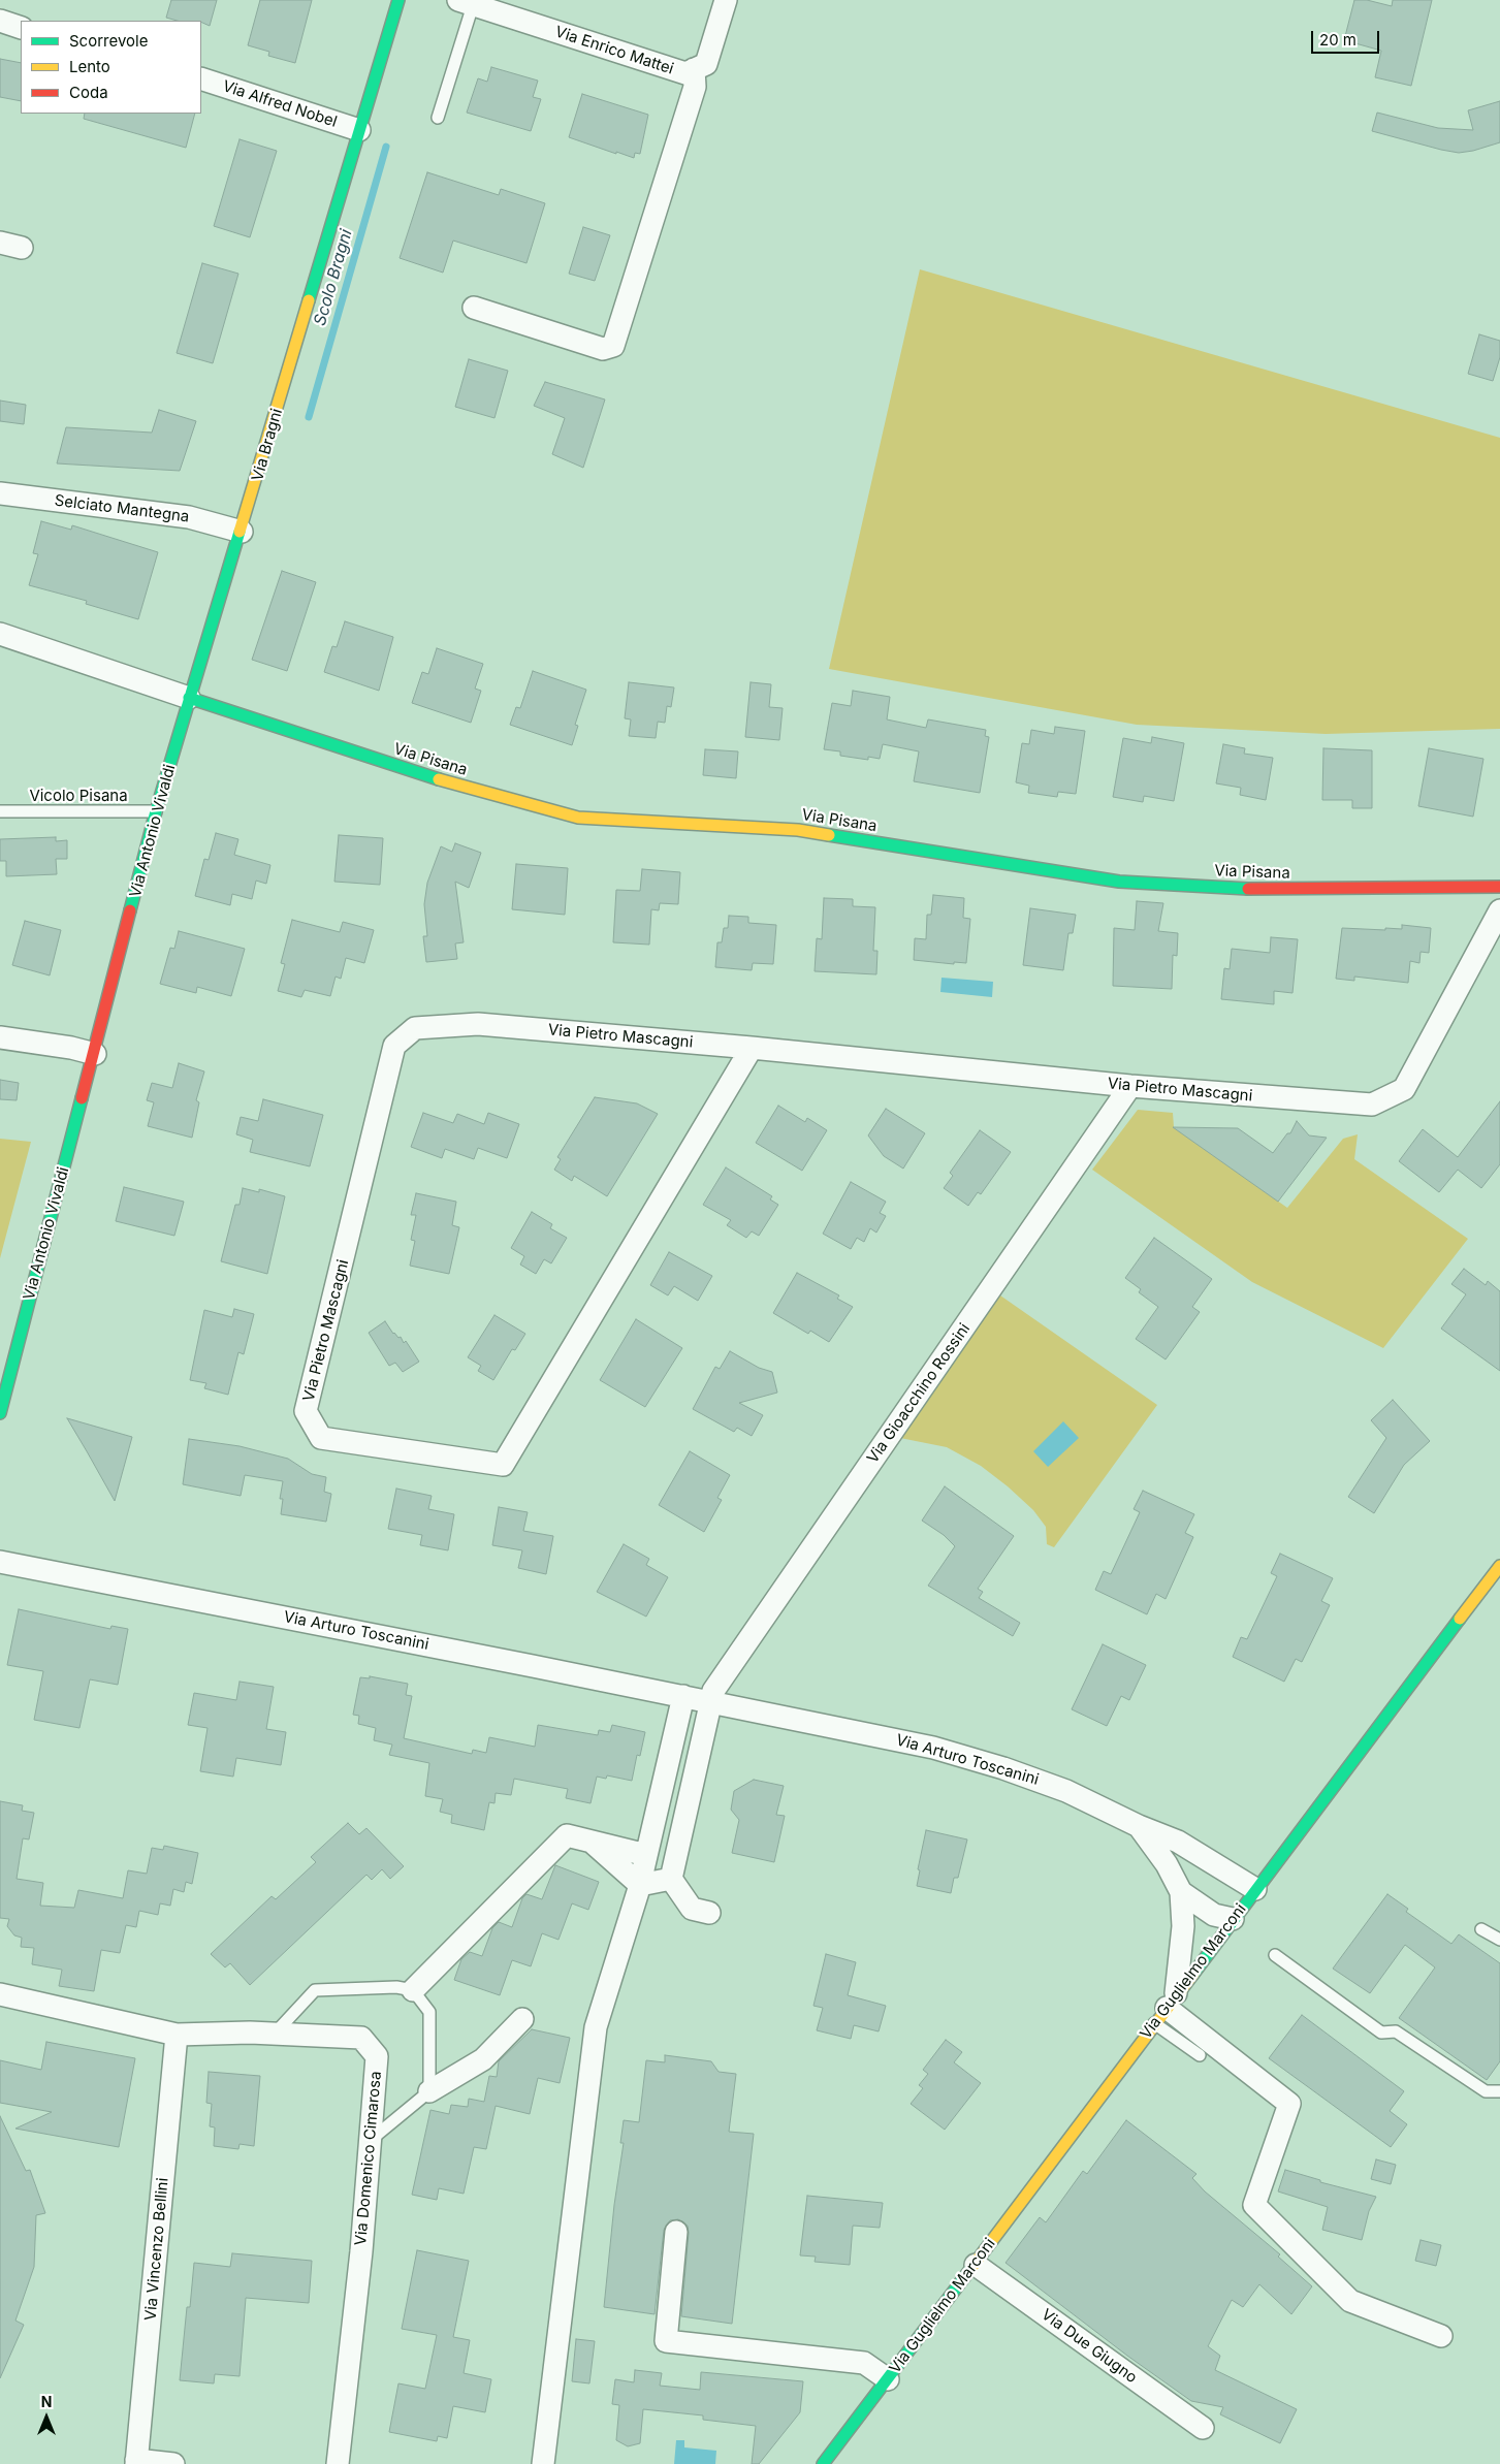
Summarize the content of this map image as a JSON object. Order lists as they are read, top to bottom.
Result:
{
  "streets": {
    "street": [
      "Via Enrico Mattei",
      "Via Alfred Nobel",
      "Via Bragni",
      "Selciato Mantegna",
      "Via Pisana",
      "Via Antonio Vivaldi",
      "Via Pietro Mascagni",
      "Via Gioacchino Rossini",
      "Via Arturo Toscanini",
      "Via Guglielmo Marconi",
      "Via Domenico Cimarosa",
      "Via Vincenzo Bellini",
      "Via Due Giugno"
    ],
    "lane": ["Vicolo Pisana"]
  },
  "crossings": [
    ["Via Alfred Nobel", "Via Bragni"],
    ["Via Bragni", "Selciato Mantegna"],
    ["Via Bragni", "Via Pisana"],
    ["Via Bragni", "Via Antonio Vivaldi"],
    ["Via Pisana", "Via Antonio Vivaldi"],
    ["Vicolo Pisana", "Via Antonio Vivaldi"],
    ["Via Pietro Mascagni", "Via Gioacchino Rossini"],
    ["Via Gioacchino Rossini", "Via Arturo Toscanini"],
    ["Via Arturo Toscanini", "Via Guglielmo Marconi"],
    ["Via Guglielmo Marconi", "Via Due Giugno"],
    ["Via Domenico Cimarosa", "Via Vincenzo Bellini"]
  ],
  "water": ["Scolo Bragni"],
  "legend": ["Scorrevole", "Lento", "Coda"],
  "scale_bar": "20 m",
  "north": "top"
}
